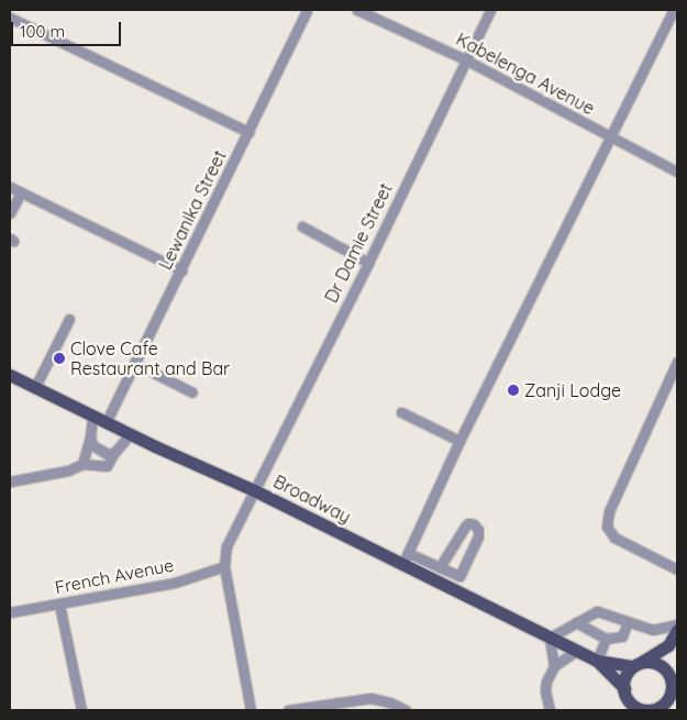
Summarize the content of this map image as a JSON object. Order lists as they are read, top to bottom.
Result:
{
  "streets": {
    "main road": ["Broadway"],
    "street": [
      "Kabelenga Avenue",
      "Lewanika Street",
      "Dr Damie Street",
      "French Avenue"
    ]
  },
  "crossings": [
    ["Kabelenga Avenue", "Dr Damie Street"],
    ["Lewanika Street", "Broadway"],
    ["Dr Damie Street", "Broadway"],
    ["Dr Damie Street", "French Avenue"]
  ],
  "places": ["Clove Cafe Restaurant and Bar", "Zanji Lodge"],
  "scale_bar": "100 m"
}
